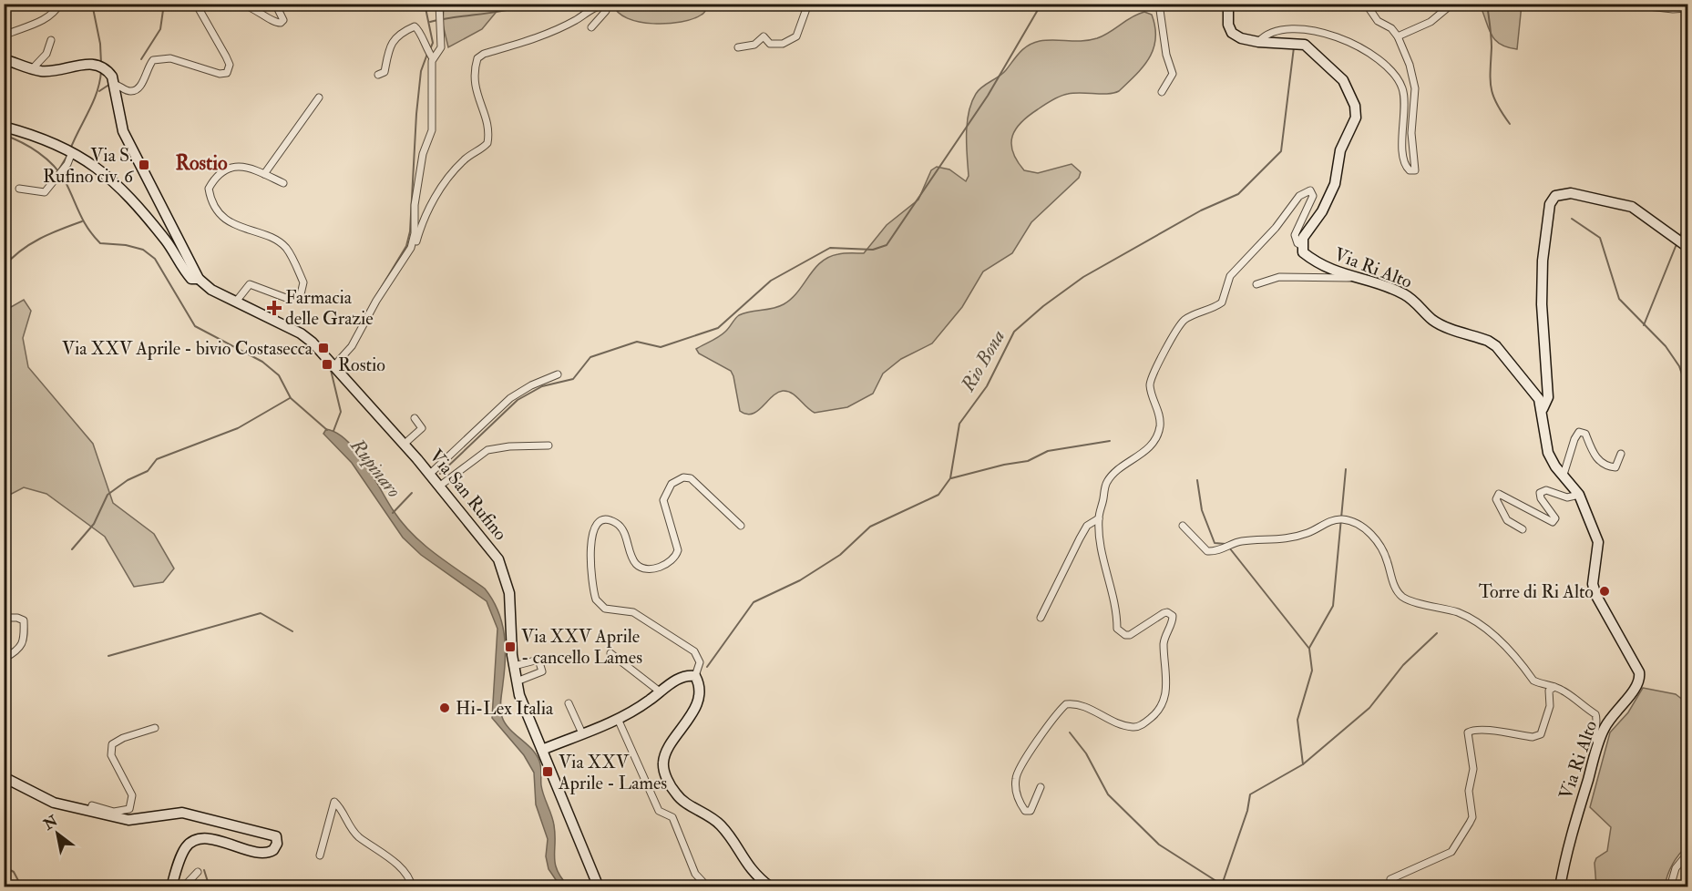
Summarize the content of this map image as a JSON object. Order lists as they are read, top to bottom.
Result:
{
  "streets": {
    "street": ["Via Ri Alto", "Via San Rufino"]
  },
  "districts": ["Rostio"],
  "water": ["Rio Bona", "Rupinaro"],
  "places": {
    "transit": [
      "Via S. Rufino civ. 6",
      "Via XXV Aprile - bivio Costasecca",
      "Rostio",
      "Via XXV Aprile - cancello Lames",
      "Via XXV Aprile - Lames"
    ],
    "health": ["Farmacia delle Grazie"],
    "other": ["Torre di Ri Alto", "Hi-Lex Italia"]
  },
  "north": "top left"
}
